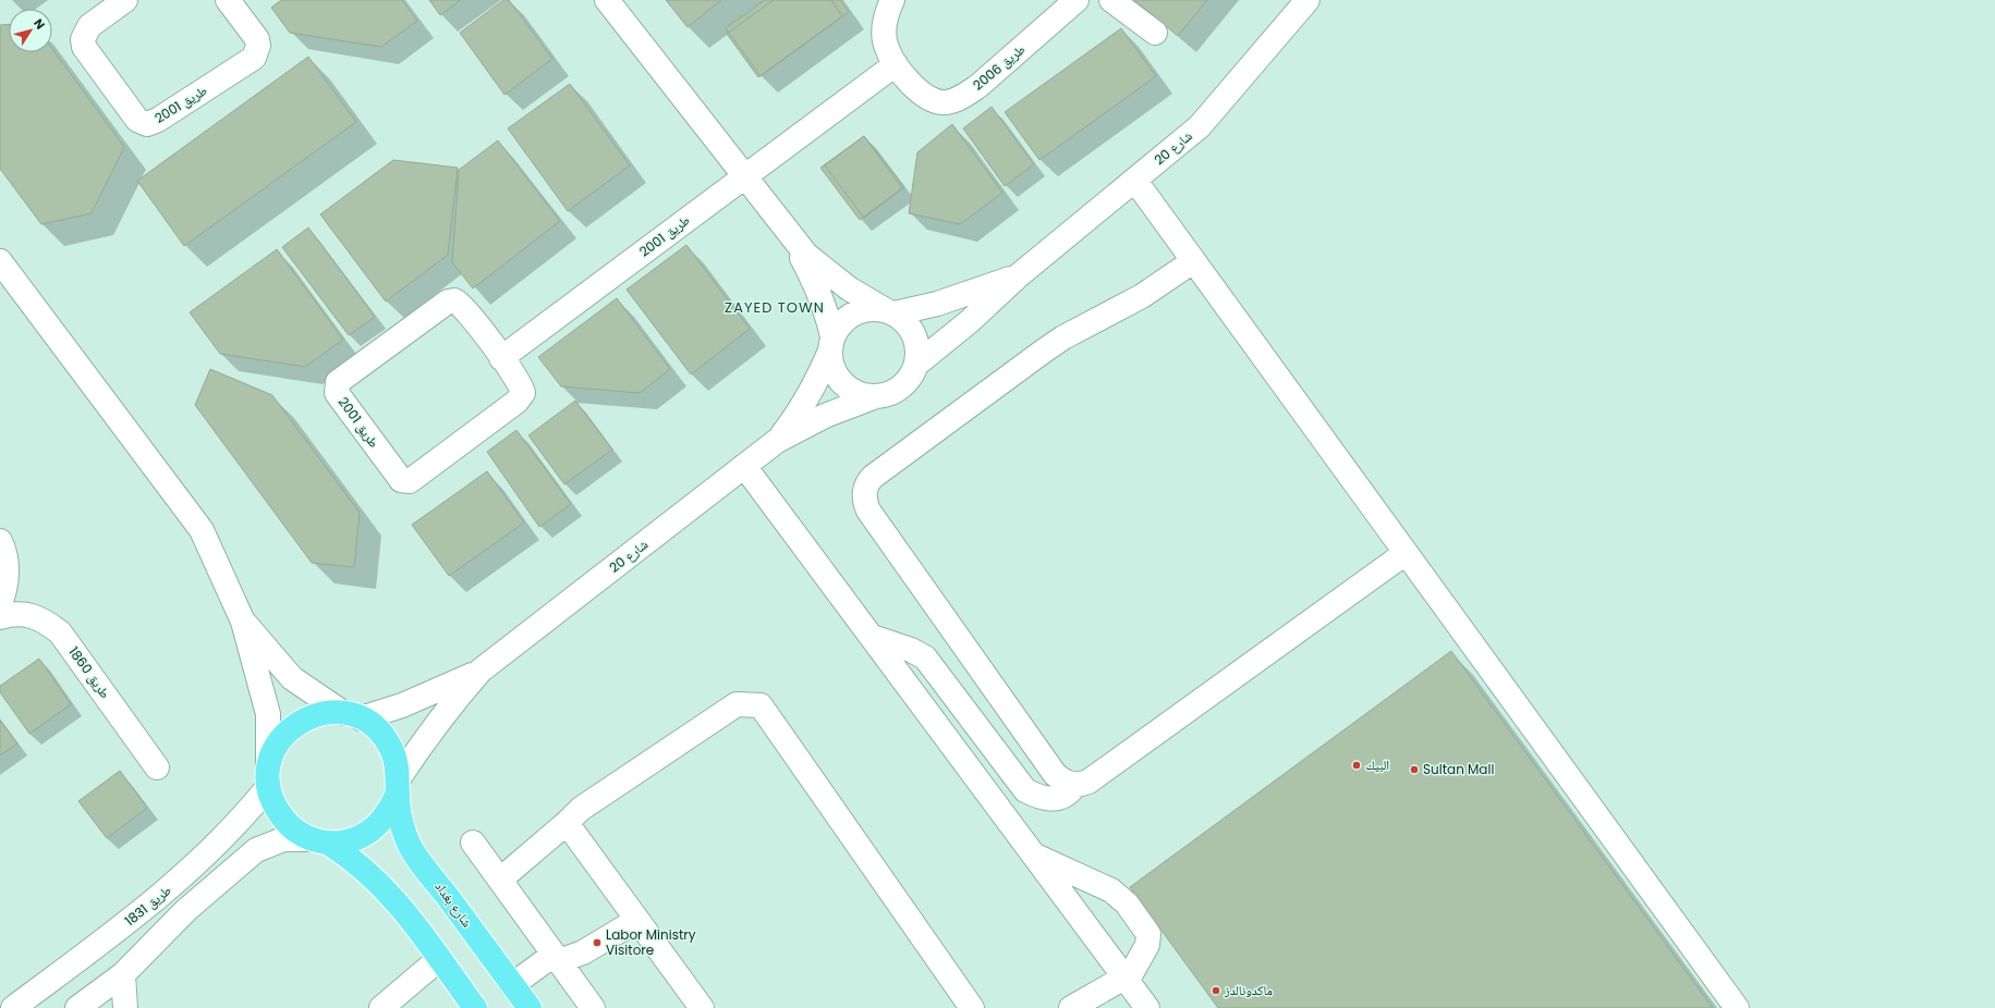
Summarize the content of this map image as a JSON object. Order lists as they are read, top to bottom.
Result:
{
  "streets": {
    "main road": ["شارع بغداد"],
    "street": [
      "طريق 2006",
      "طريق 2001",
      "شارع 20",
      "طريق 1860",
      "طريق 1831"
    ]
  },
  "crossings": [
    ["شارع بغداد", "طريق 1831"]
  ],
  "districts": ["ZAYED TOWN"],
  "places": [
    "البيك",
    "Sultan Mall",
    "Labor Ministry Visitore",
    "ماكدونالدز"
  ],
  "north": "top right"
}
